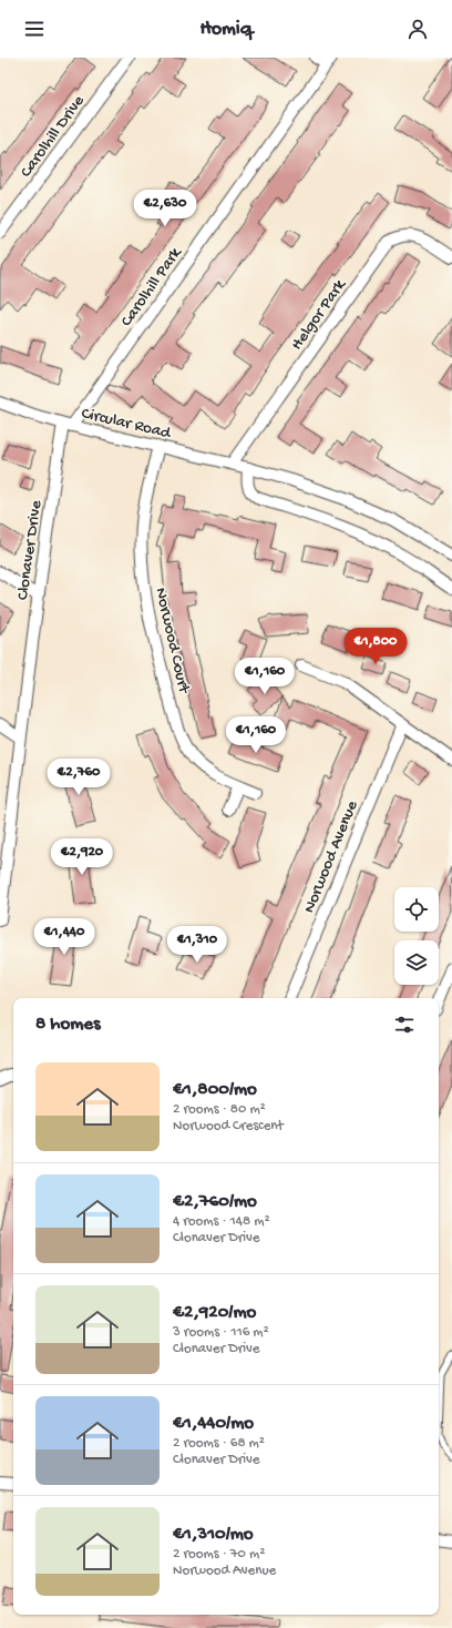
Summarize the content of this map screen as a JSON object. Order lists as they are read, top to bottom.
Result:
{
  "streets": {
    "street": [
      "Carolhill Drive",
      "Carolhill Park",
      "Helgor Park",
      "Circular Road",
      "Clonaver Drive",
      "Norwood Court",
      "Norwood Avenue"
    ]
  },
  "crossings": [
    ["Carolhill Park", "Circular Road"],
    ["Carolhill Park", "Clonaver Drive"],
    ["Helgor Park", "Circular Road"],
    ["Circular Road", "Clonaver Drive"],
    ["Circular Road", "Norwood Court"]
  ],
  "page": {
    "header": "Homiq",
    "price": [
      "€2,630",
      "€1,800",
      "€1,160",
      "€1,160",
      "€2,760",
      "€2,920",
      "€1,440",
      "€1,310"
    ],
    "heading": "8 homes",
    "list": [
      {
        "name": "€1,800/mo",
        "note": "2 rooms · 80 m² · Norwood Crescent"
      },
      {
        "name": "€2,760/mo",
        "note": "4 rooms · 148 m² · Clonaver Drive"
      },
      {
        "name": "€2,920/mo",
        "note": "3 rooms · 116 m² · Clonaver Drive"
      },
      {
        "name": "€1,440/mo",
        "note": "2 rooms · 68 m² · Clonaver Drive"
      },
      {
        "name": "€1,310/mo",
        "note": "2 rooms · 70 m² · Norwood Avenue"
      }
    ]
  }
}
